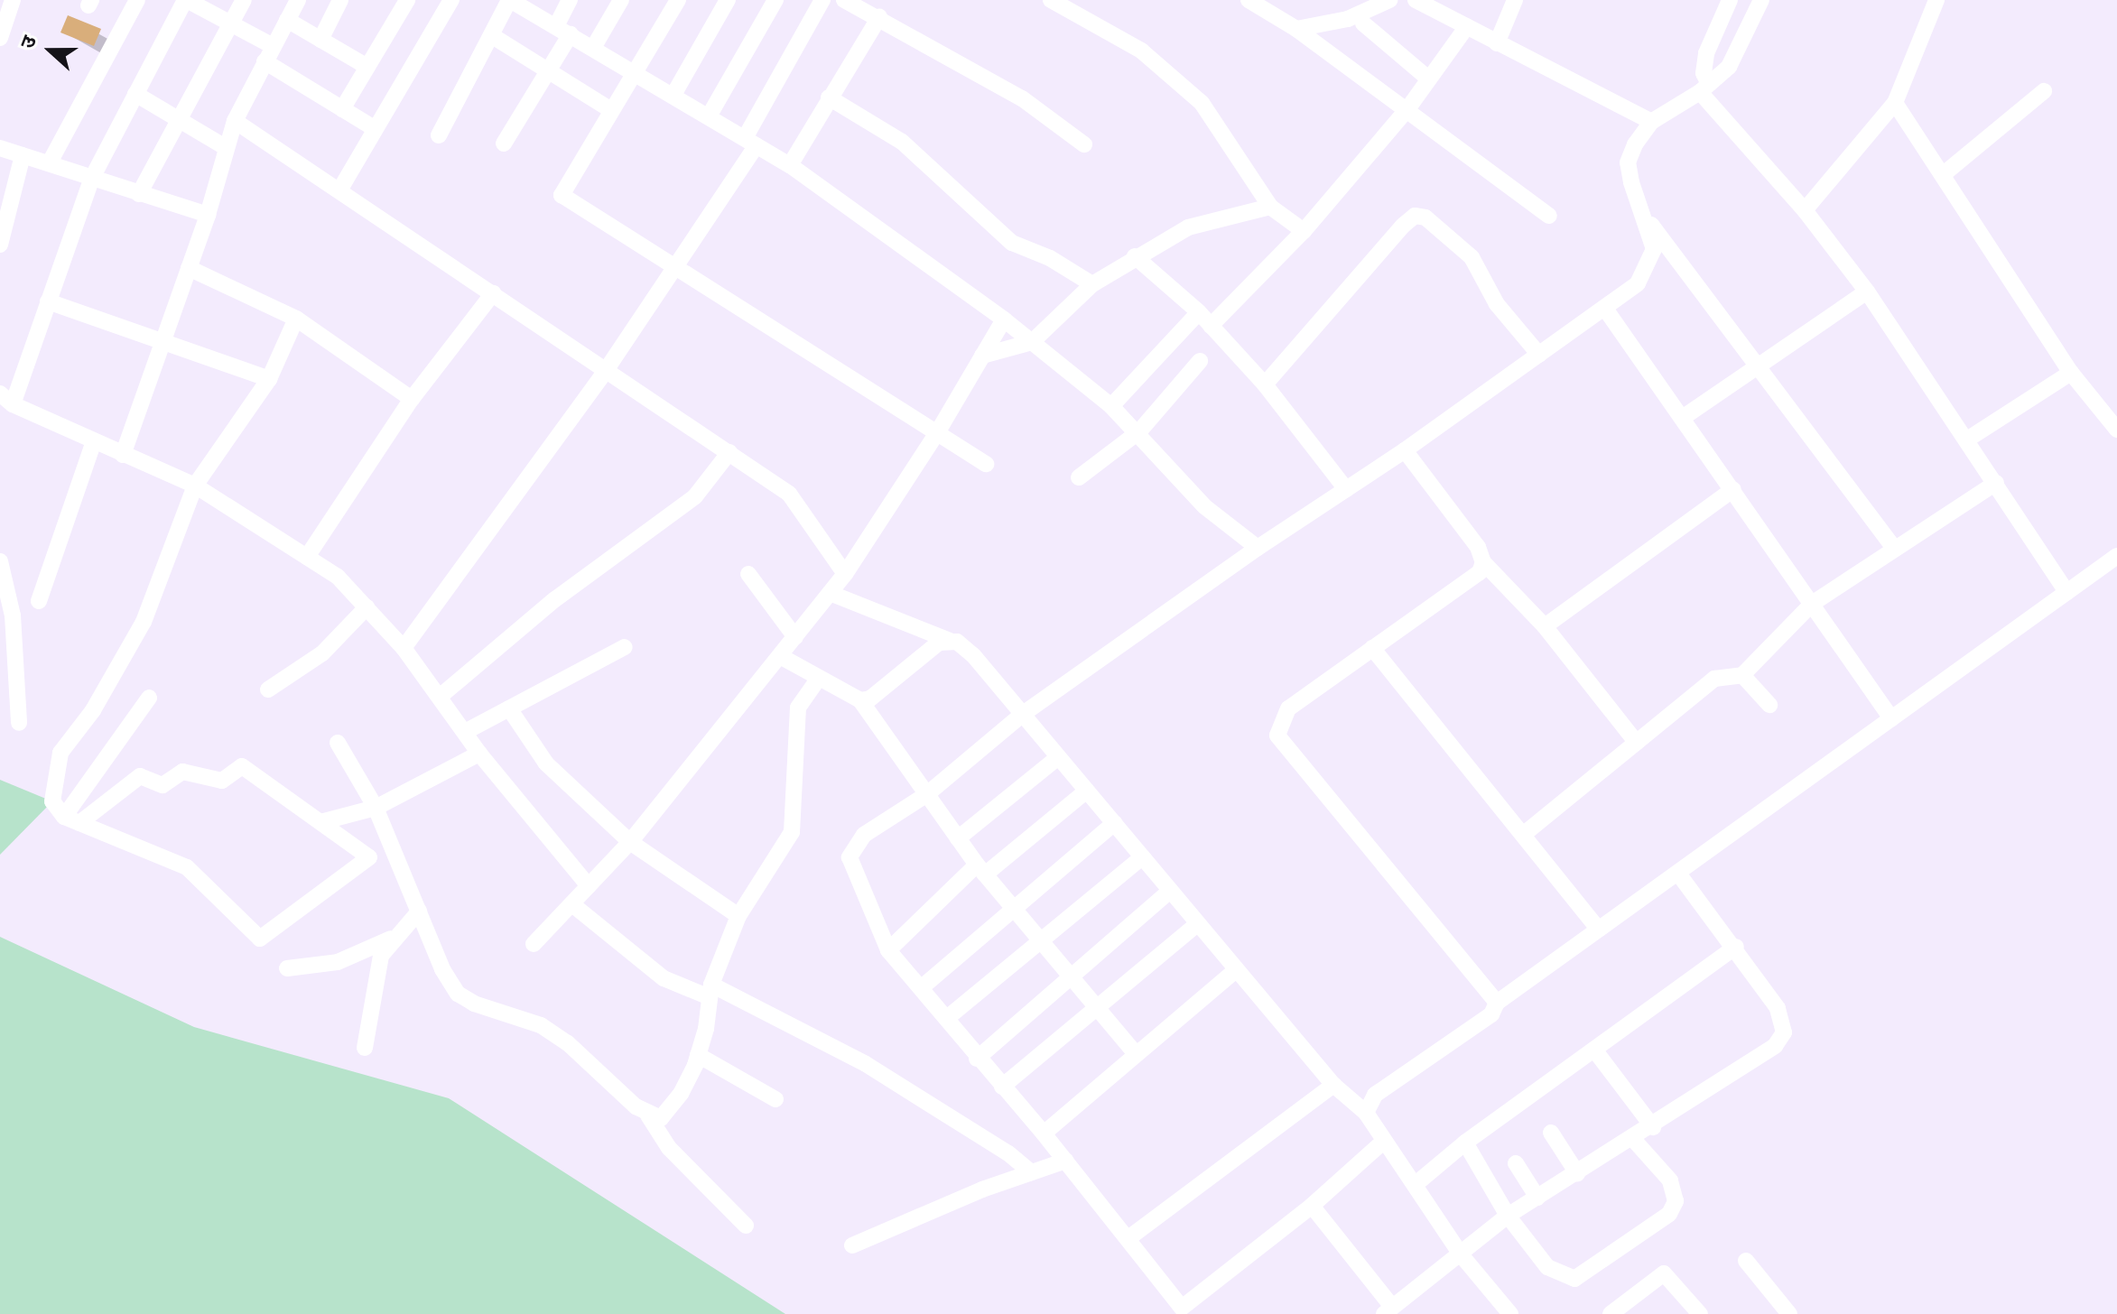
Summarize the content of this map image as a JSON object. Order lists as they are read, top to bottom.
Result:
{
  "north": "left"
}
